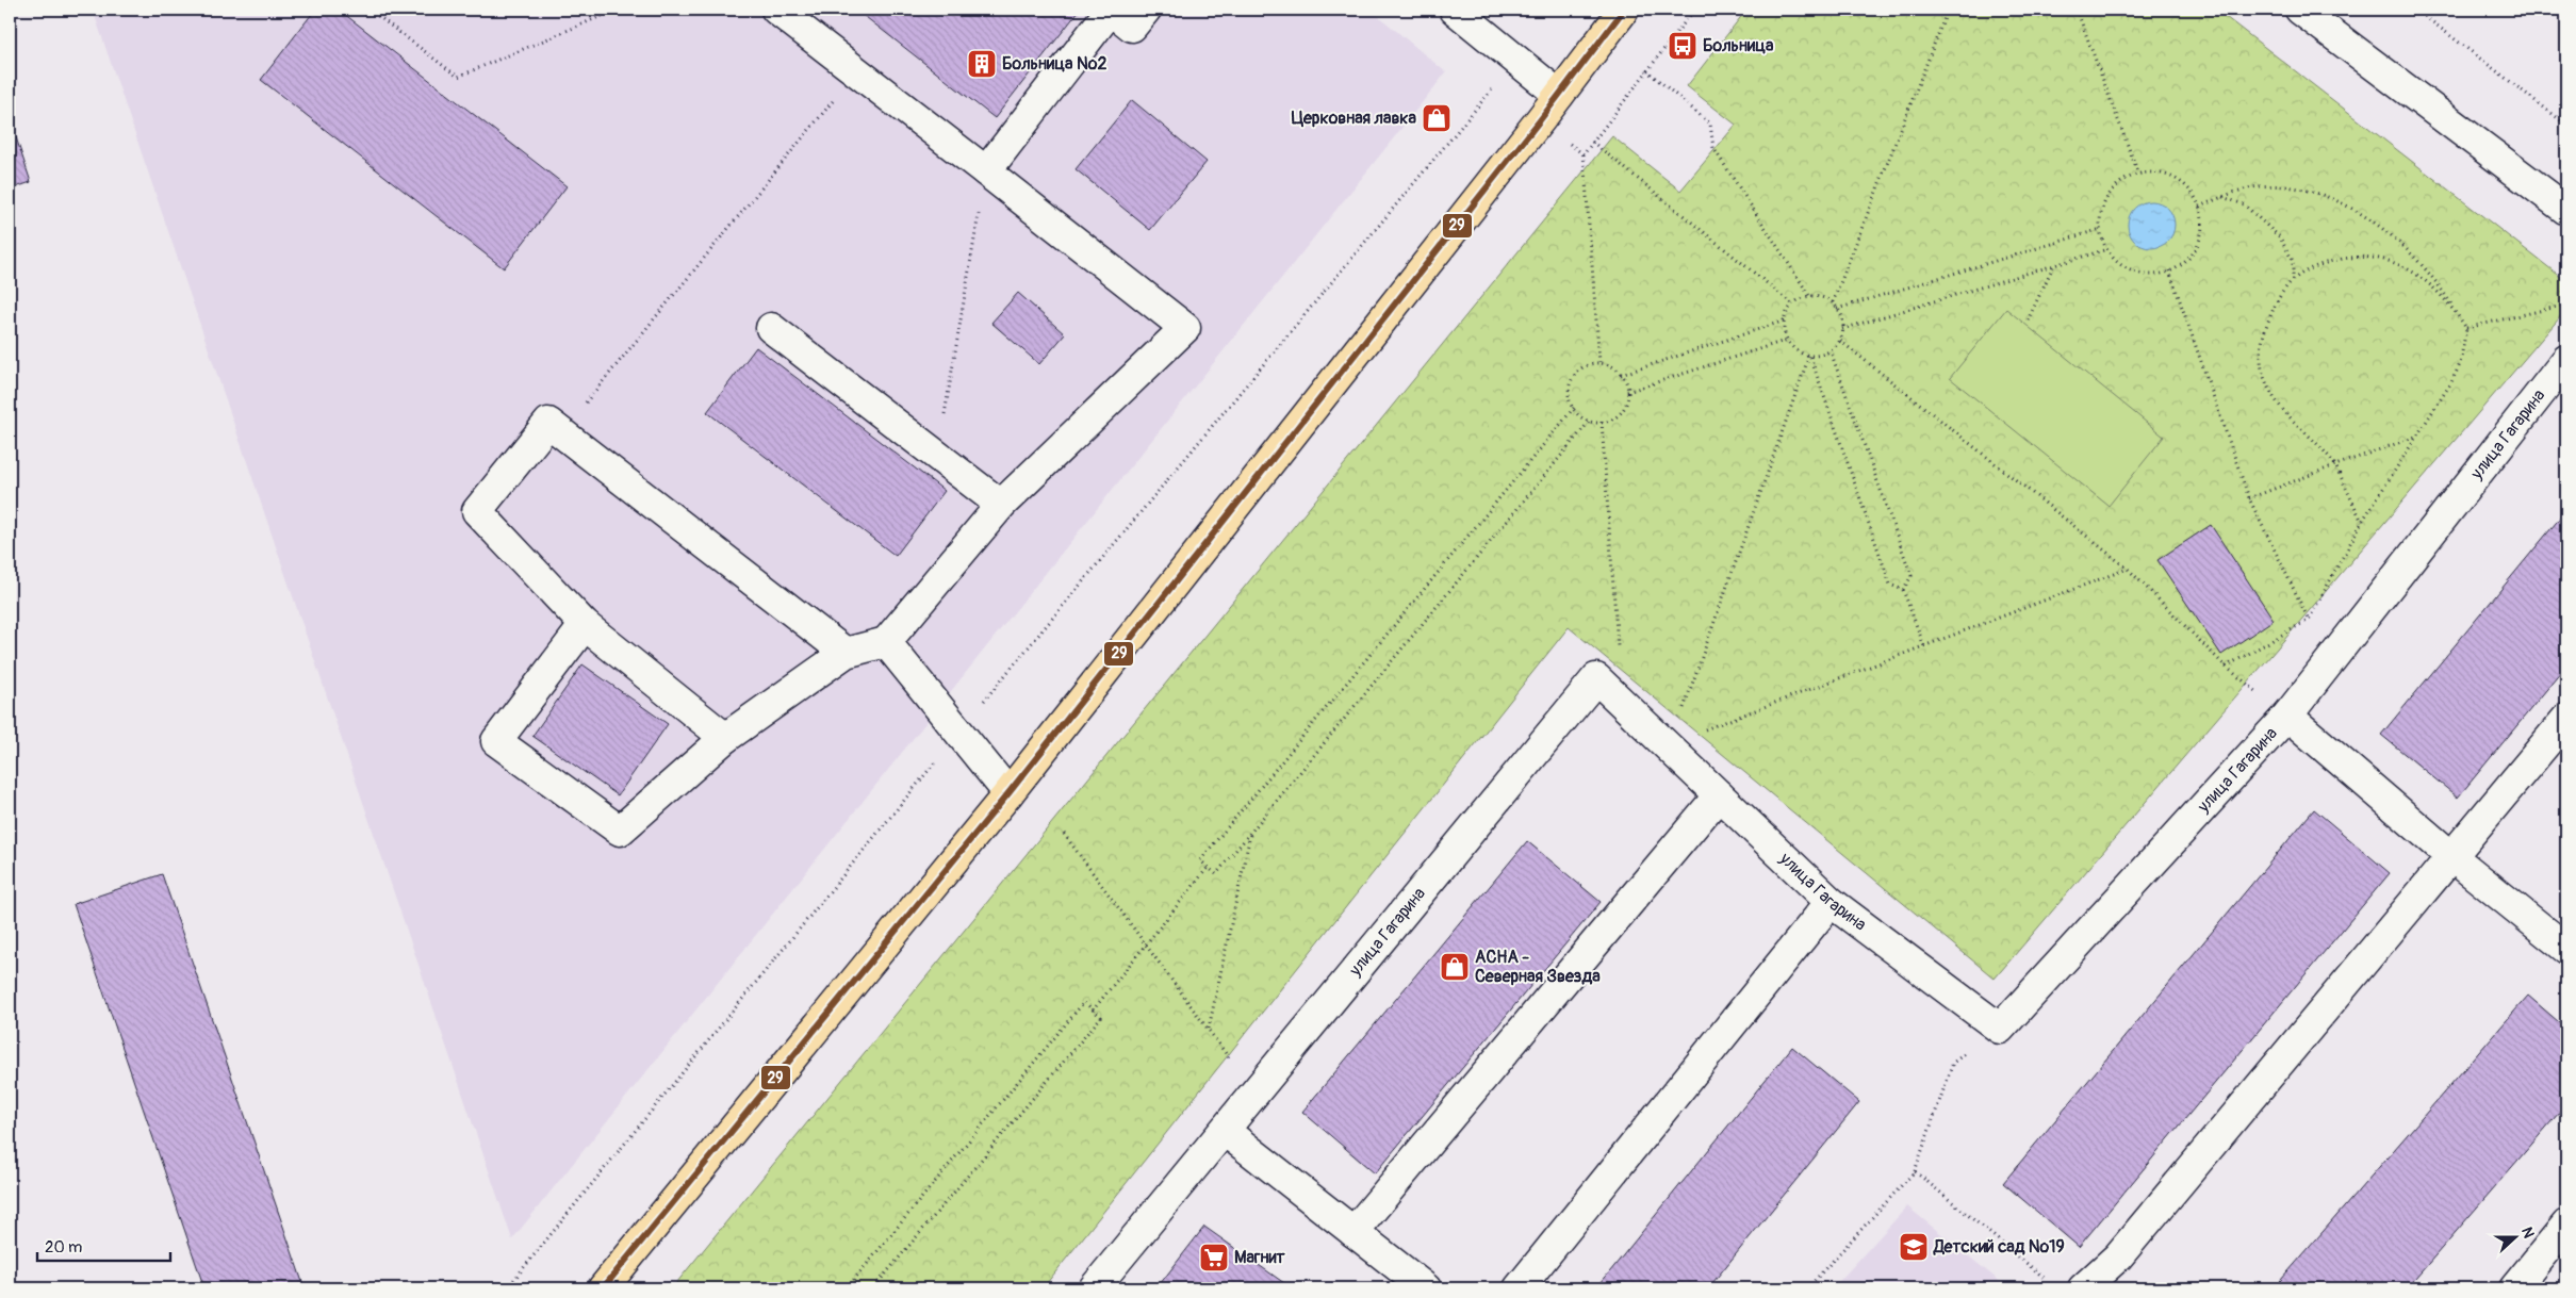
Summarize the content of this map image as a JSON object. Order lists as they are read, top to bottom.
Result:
{
  "streets": {
    "street": ["улица Гагарина"]
  },
  "places": {
    "bus stop": ["Больница"],
    "building": ["Больница №2"],
    "shop": ["Церковная лавка", "АСНА - Северная Звезда"],
    "school or university": ["Детский сад №19"],
    "supermarket": ["Магнит"]
  },
  "lines": ["transit line 29"],
  "scale_bar": "20 m",
  "north": "right"
}
